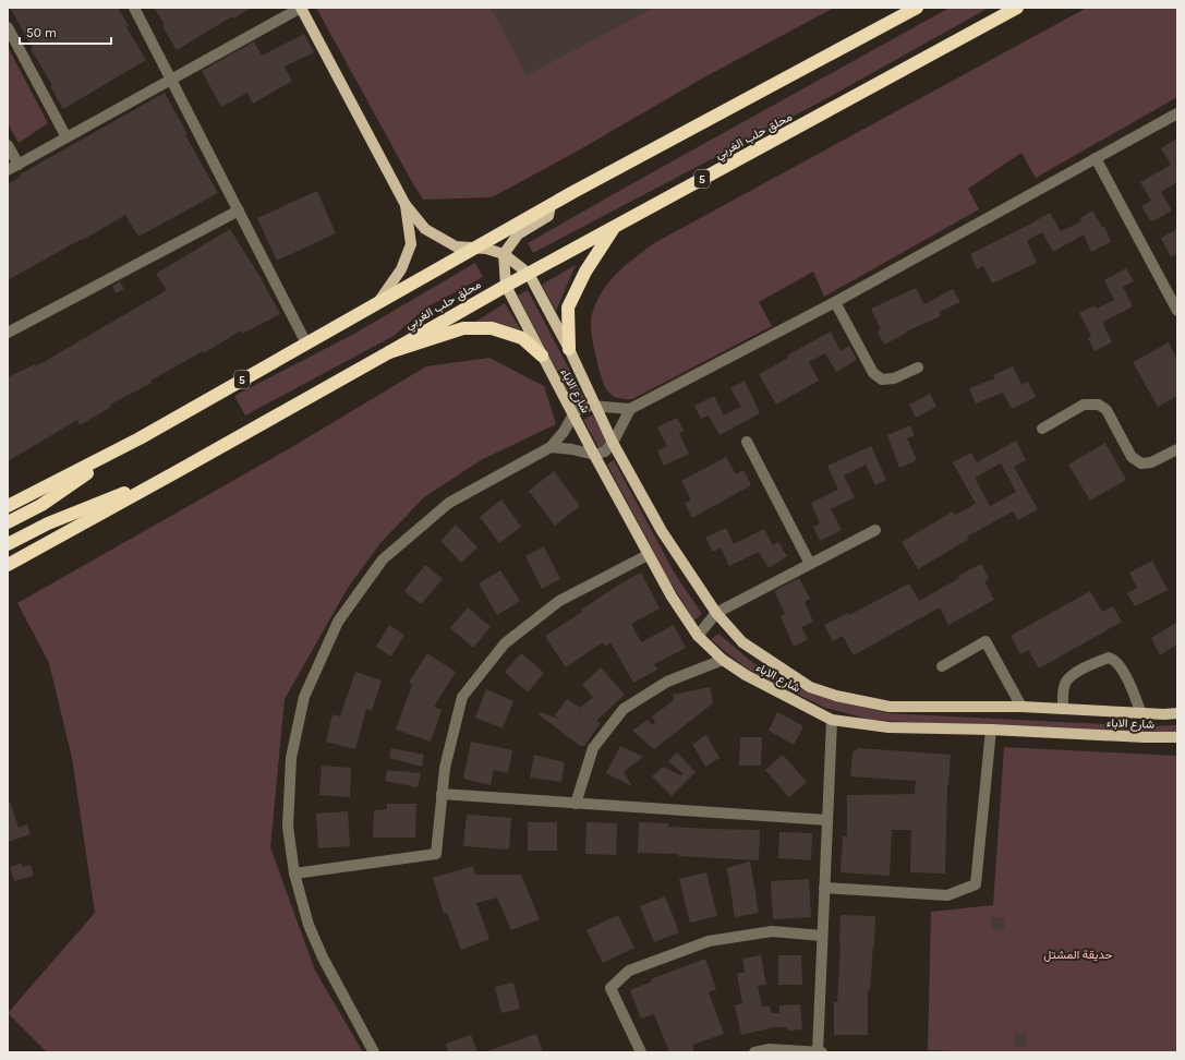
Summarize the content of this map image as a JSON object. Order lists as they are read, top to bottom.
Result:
{
  "streets": {
    "highway": ["محلق حلب الغربي", "5"],
    "main road": ["شارع الاباء"]
  },
  "crossings": [
    ["محلق حلب الغربي", "5"],
    ["محلق حلب الغربي", "شارع الاباء"]
  ],
  "parks": ["حديقة المشتل"],
  "scale_bar": "50 m"
}
